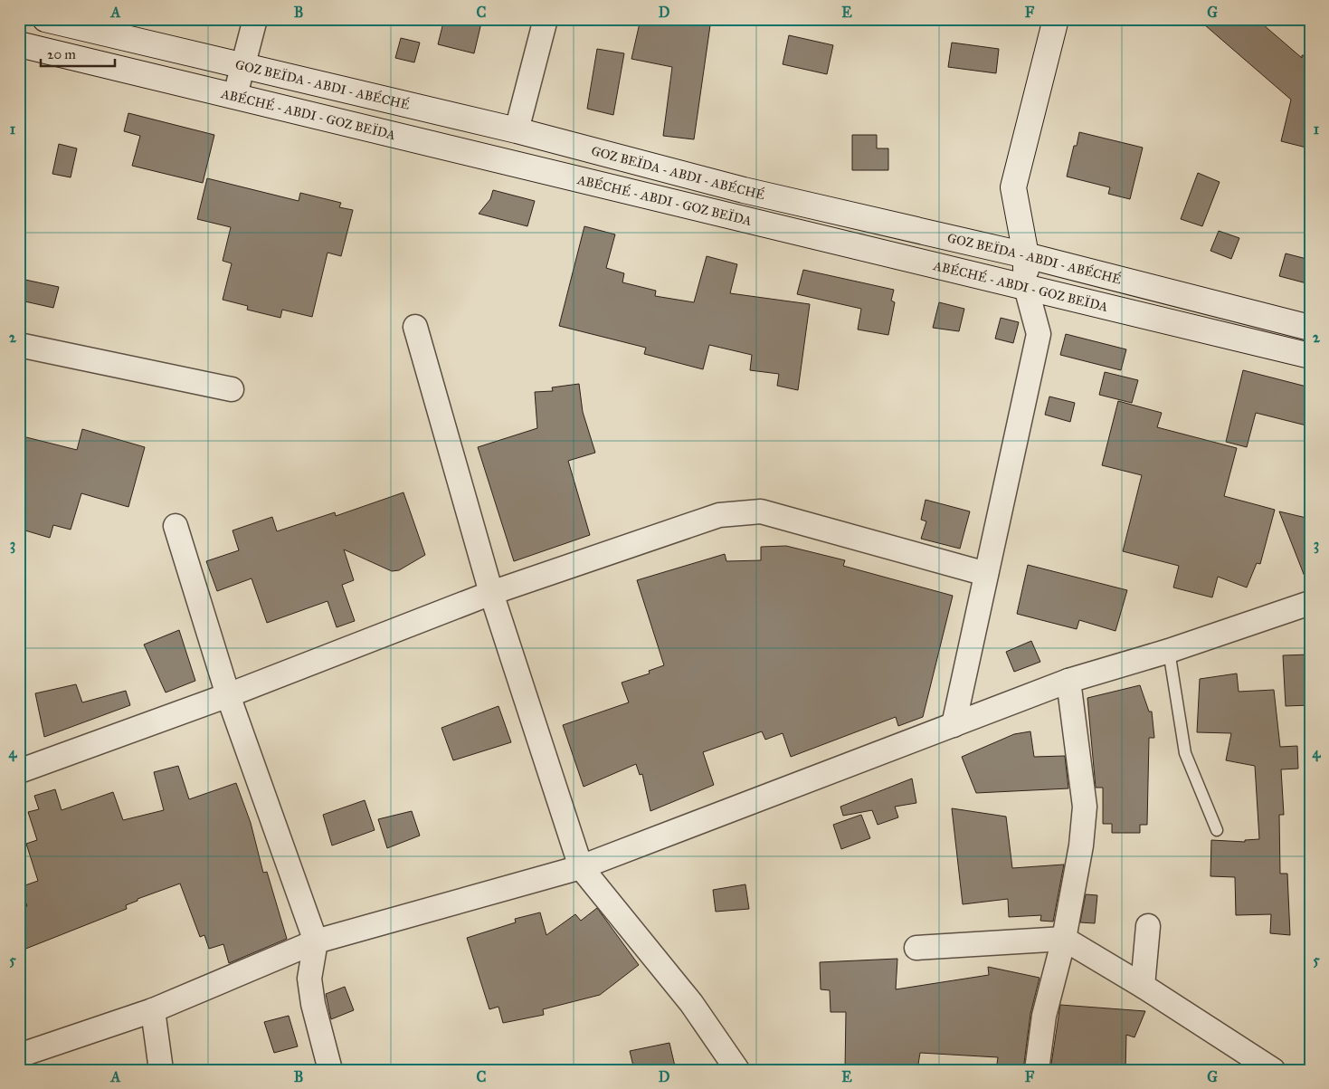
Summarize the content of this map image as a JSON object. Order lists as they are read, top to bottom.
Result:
{
  "streets": {
    "main road": ["GOZ BEÏDA - ABDI - ABÉCHÉ", "ABÉCHÉ - ABDI - GOZ BEÏDA"]
  },
  "scale_bar": "20 m",
  "grid": {
    "columns": [
      "A",
      "B",
      "C",
      "D",
      "E",
      "F",
      "G"
    ],
    "rows": [
      "1",
      "2",
      "3",
      "4",
      "5"
    ]
  }
}
